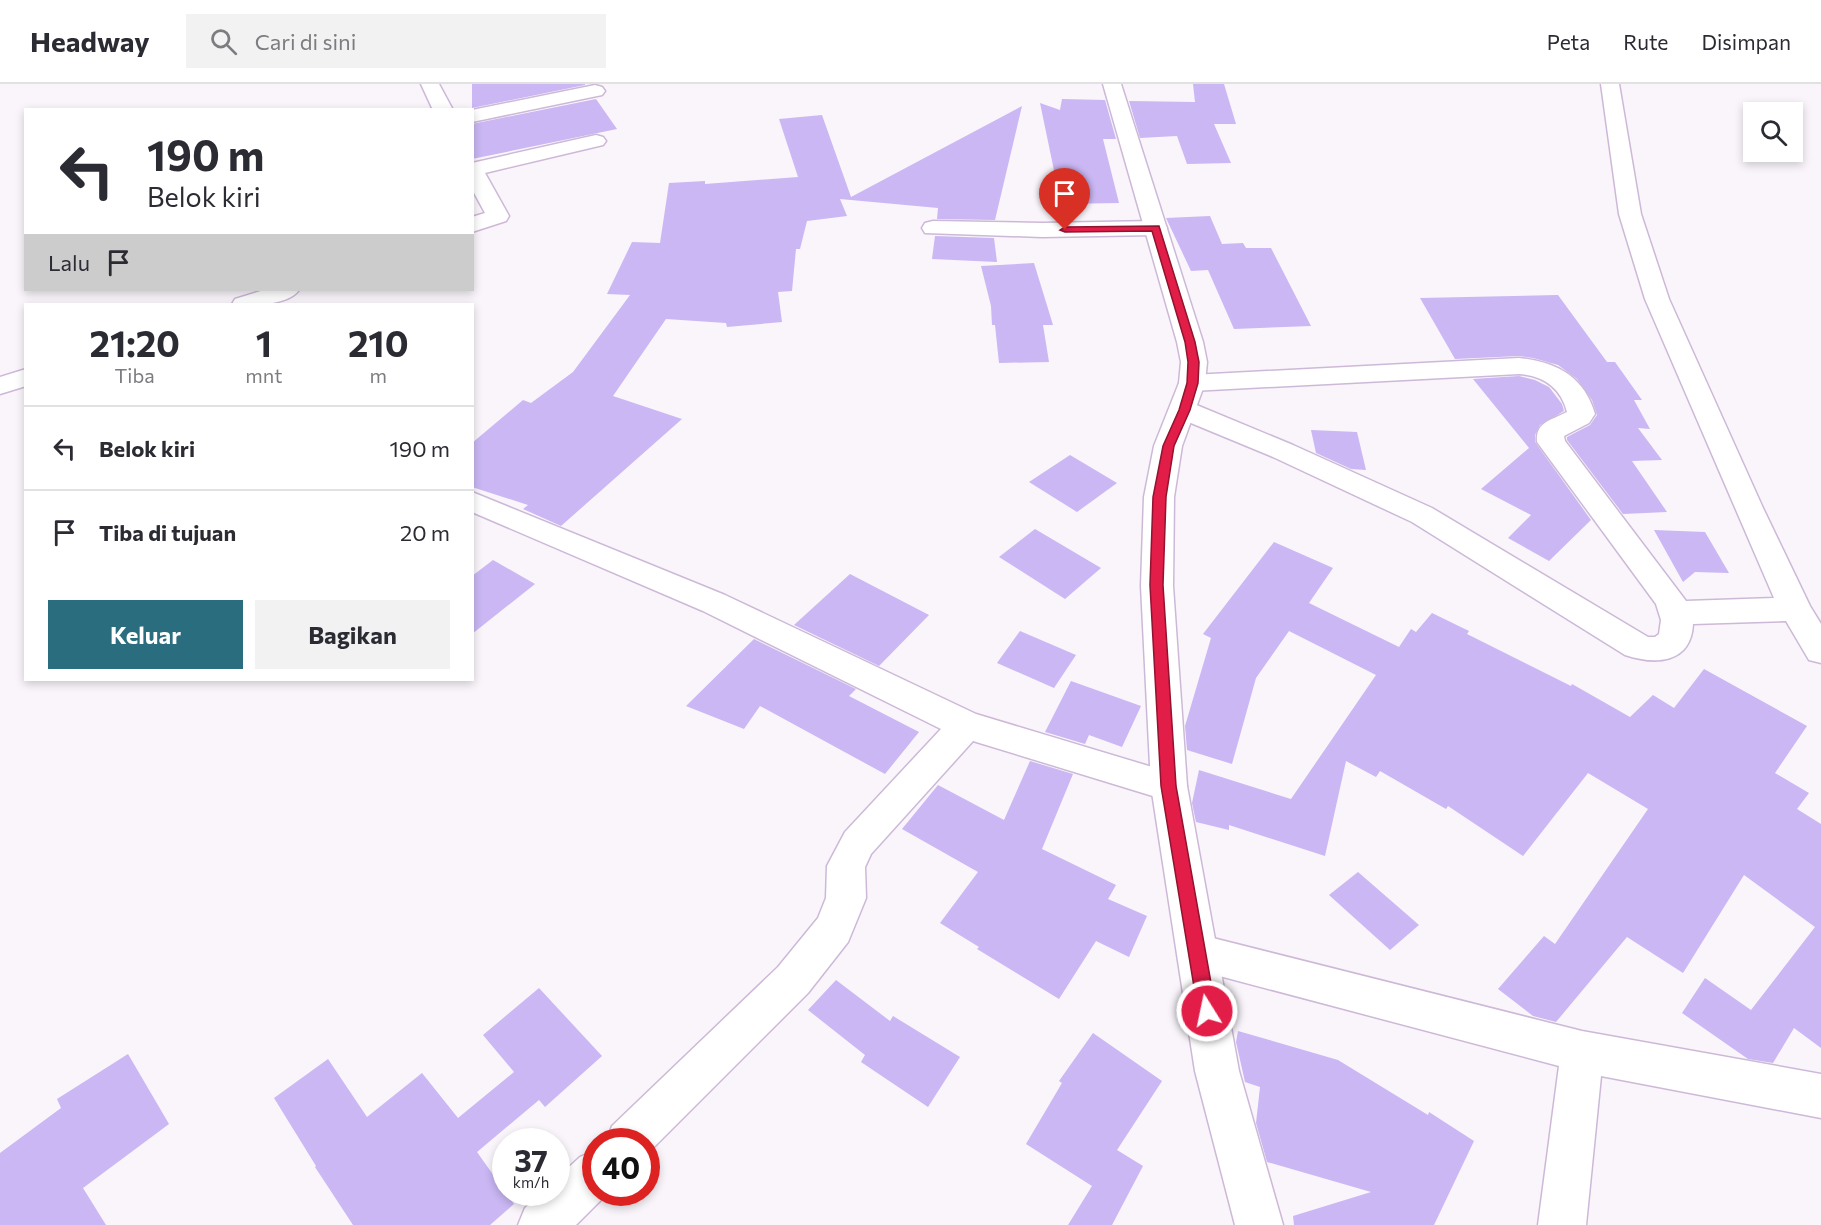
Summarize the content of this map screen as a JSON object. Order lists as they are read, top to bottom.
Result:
{
  "page": {
    "header": "Headway",
    "search": "Cari di sini",
    "nav": ["Peta", "Rute", "Disimpan"],
    "turn": ["190 m", "Belok kiri"],
    "then": "Lalu",
    "eta": [
      "21:20",
      "Tiba",
      "1",
      "mnt",
      "210",
      "m"
    ],
    "list": [
      {
        "name": "Belok kiri",
        "value": "190 m"
      },
      {
        "name": "Tiba di tujuan",
        "value": "20 m"
      }
    ],
    "buttons": ["Keluar", "Bagikan"],
    "speed": "37 km/h",
    "limit": "40"
  }
}
